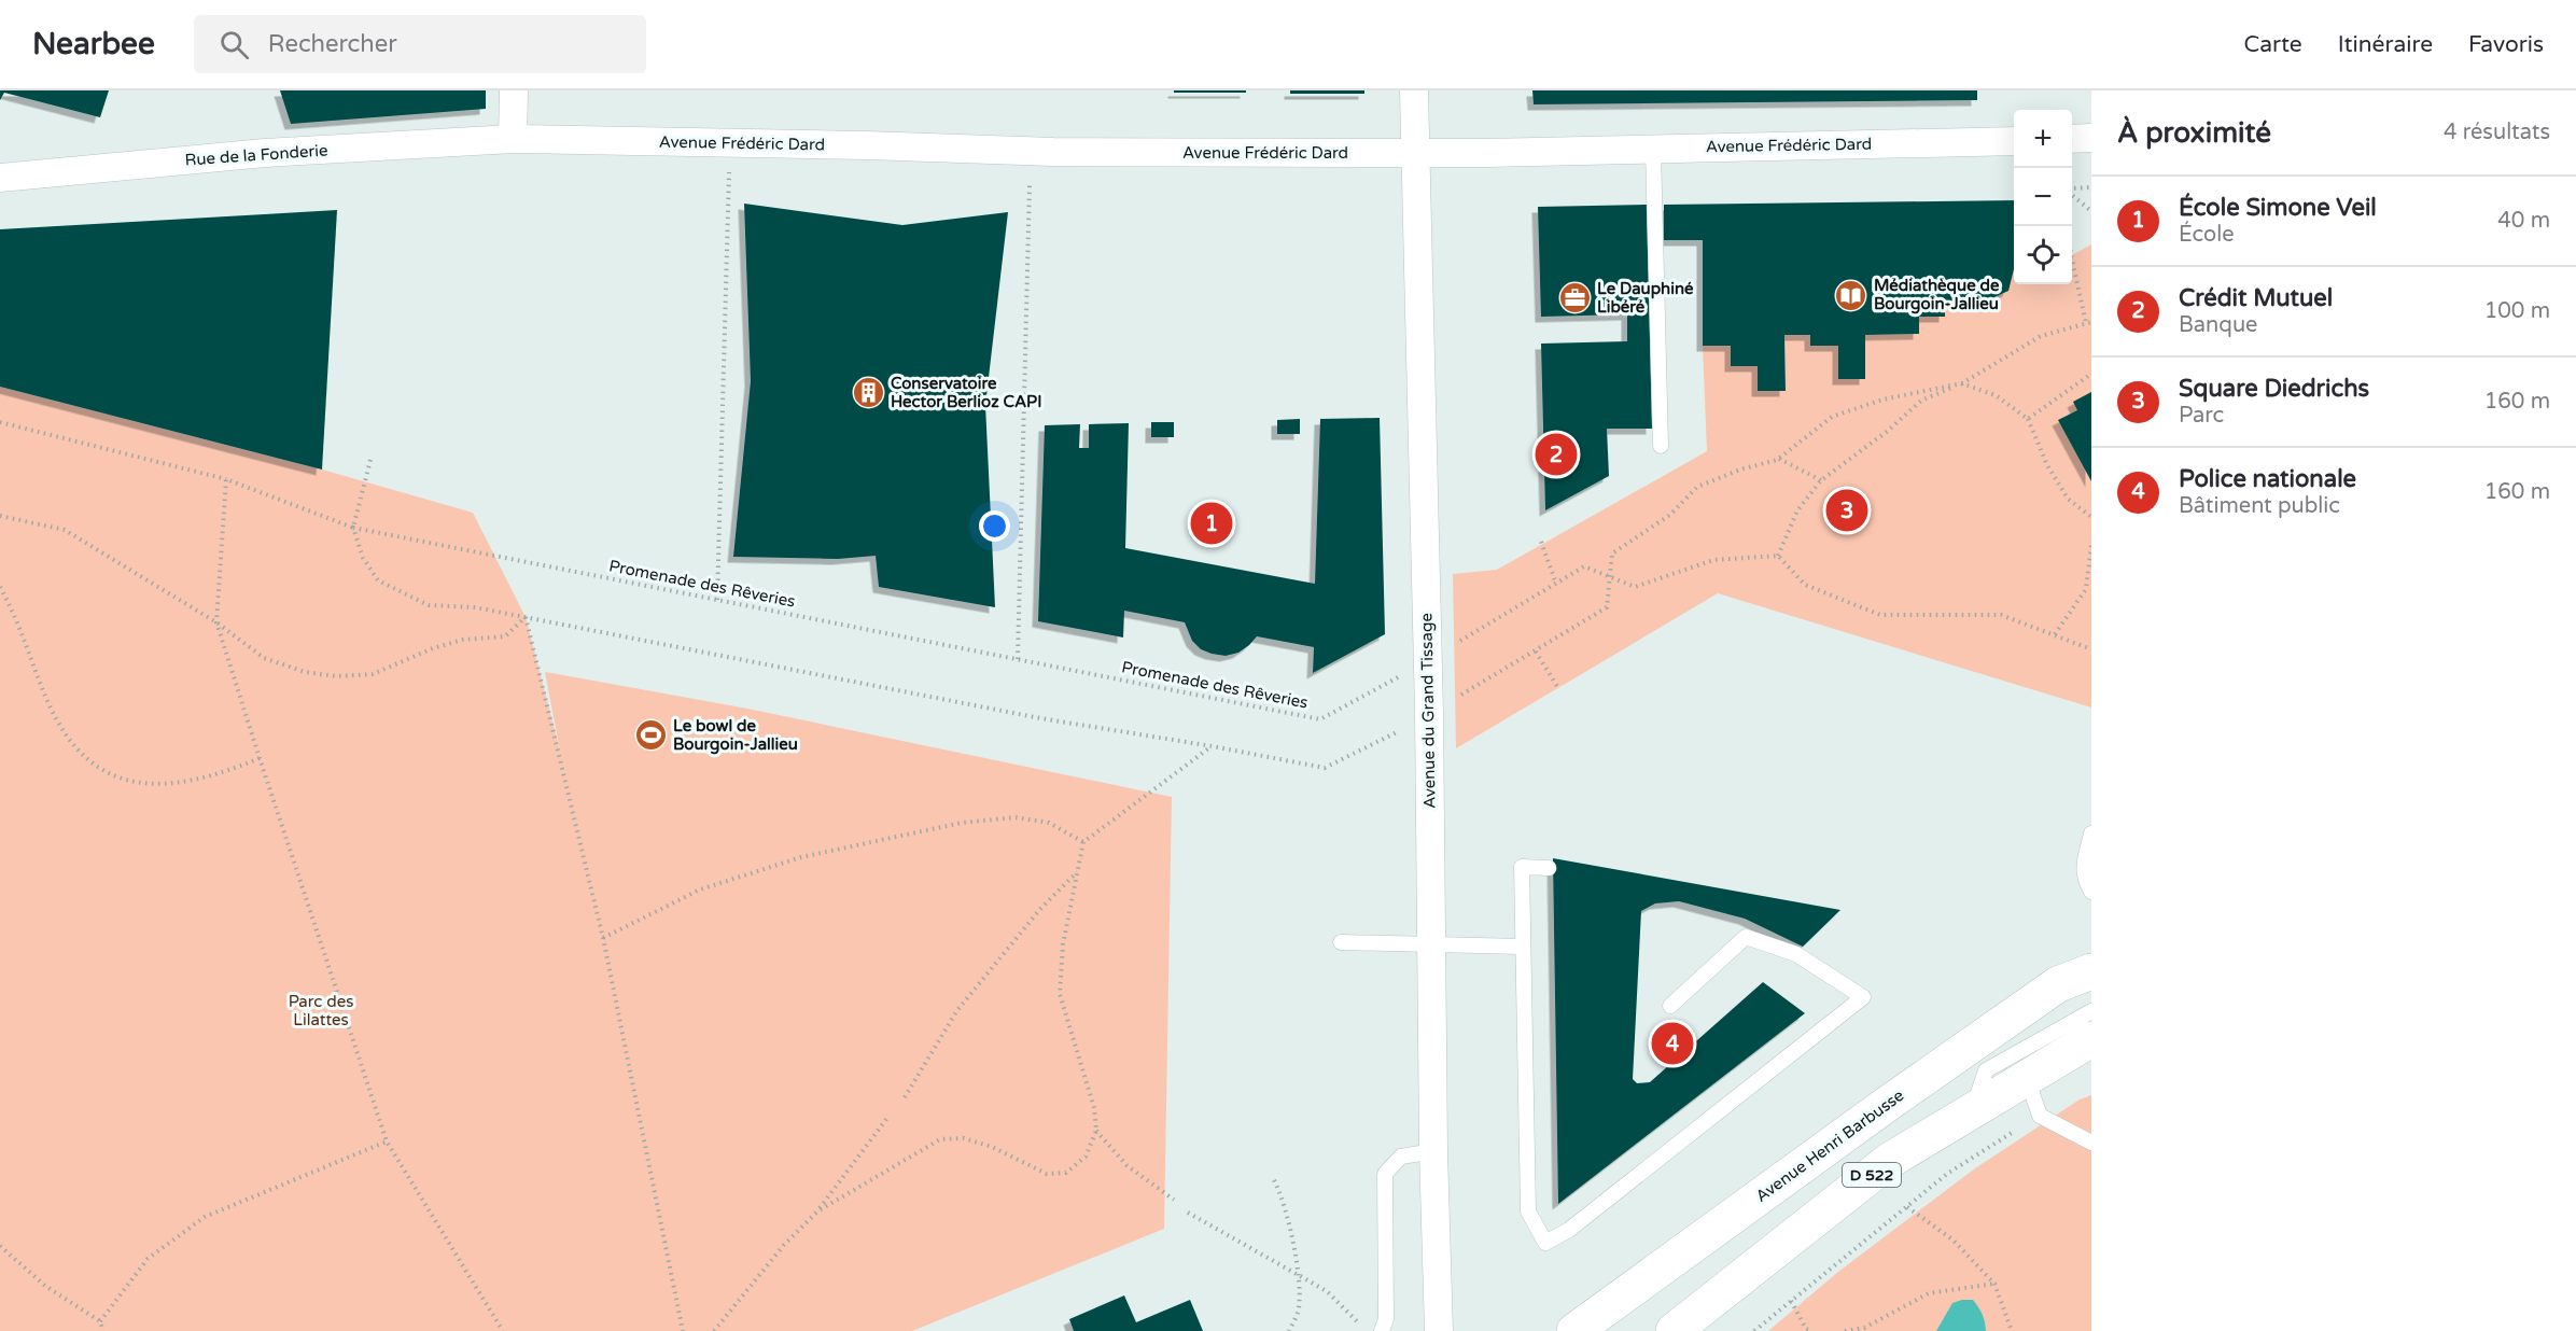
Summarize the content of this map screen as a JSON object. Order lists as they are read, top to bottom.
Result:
{
  "streets": {
    "main road": ["Avenue Henri Barbusse", "D 522"],
    "street": ["Avenue Frédéric Dard", "Rue de la Fonderie", "Avenue du Grand Tissage"],
    "path": ["Promenade des Rêveries"]
  },
  "crossings": [
    ["Avenue Frédéric Dard", "Rue de la Fonderie"],
    ["Avenue Frédéric Dard", "Avenue du Grand Tissage"],
    ["Promenade des Rêveries", "Avenue du Grand Tissage"]
  ],
  "parks": ["Parc des Lilattes"],
  "places": {
    "library": ["Médiathèque de Bourgoin-Jallieu"],
    "office": ["Le Dauphiné Libéré"],
    "building": ["Conservatoire Hector Berlioz CAPI"],
    "sports": ["Le bowl de Bourgoin-Jallieu"]
  },
  "page": {
    "header": "Nearbee",
    "search": "Rechercher",
    "nav": ["Carte", "Itinéraire", "Favoris"],
    "heading": ["À proximité", "4 résultats"],
    "map_buttons": ["+", "−"],
    "list": [
      {
        "mark": "1",
        "name": "École Simone Veil",
        "note": "École",
        "value": "40 m"
      },
      {
        "mark": "2",
        "name": "Crédit Mutuel",
        "note": "Banque",
        "value": "100 m"
      },
      {
        "mark": "3",
        "name": "Square Diedrichs",
        "note": "Parc",
        "value": "160 m"
      },
      {
        "mark": "4",
        "name": "Police nationale",
        "note": "Bâtiment public",
        "value": "160 m"
      }
    ],
    "pins": [
      "2",
      "3",
      "1",
      "4"
    ]
  }
}
